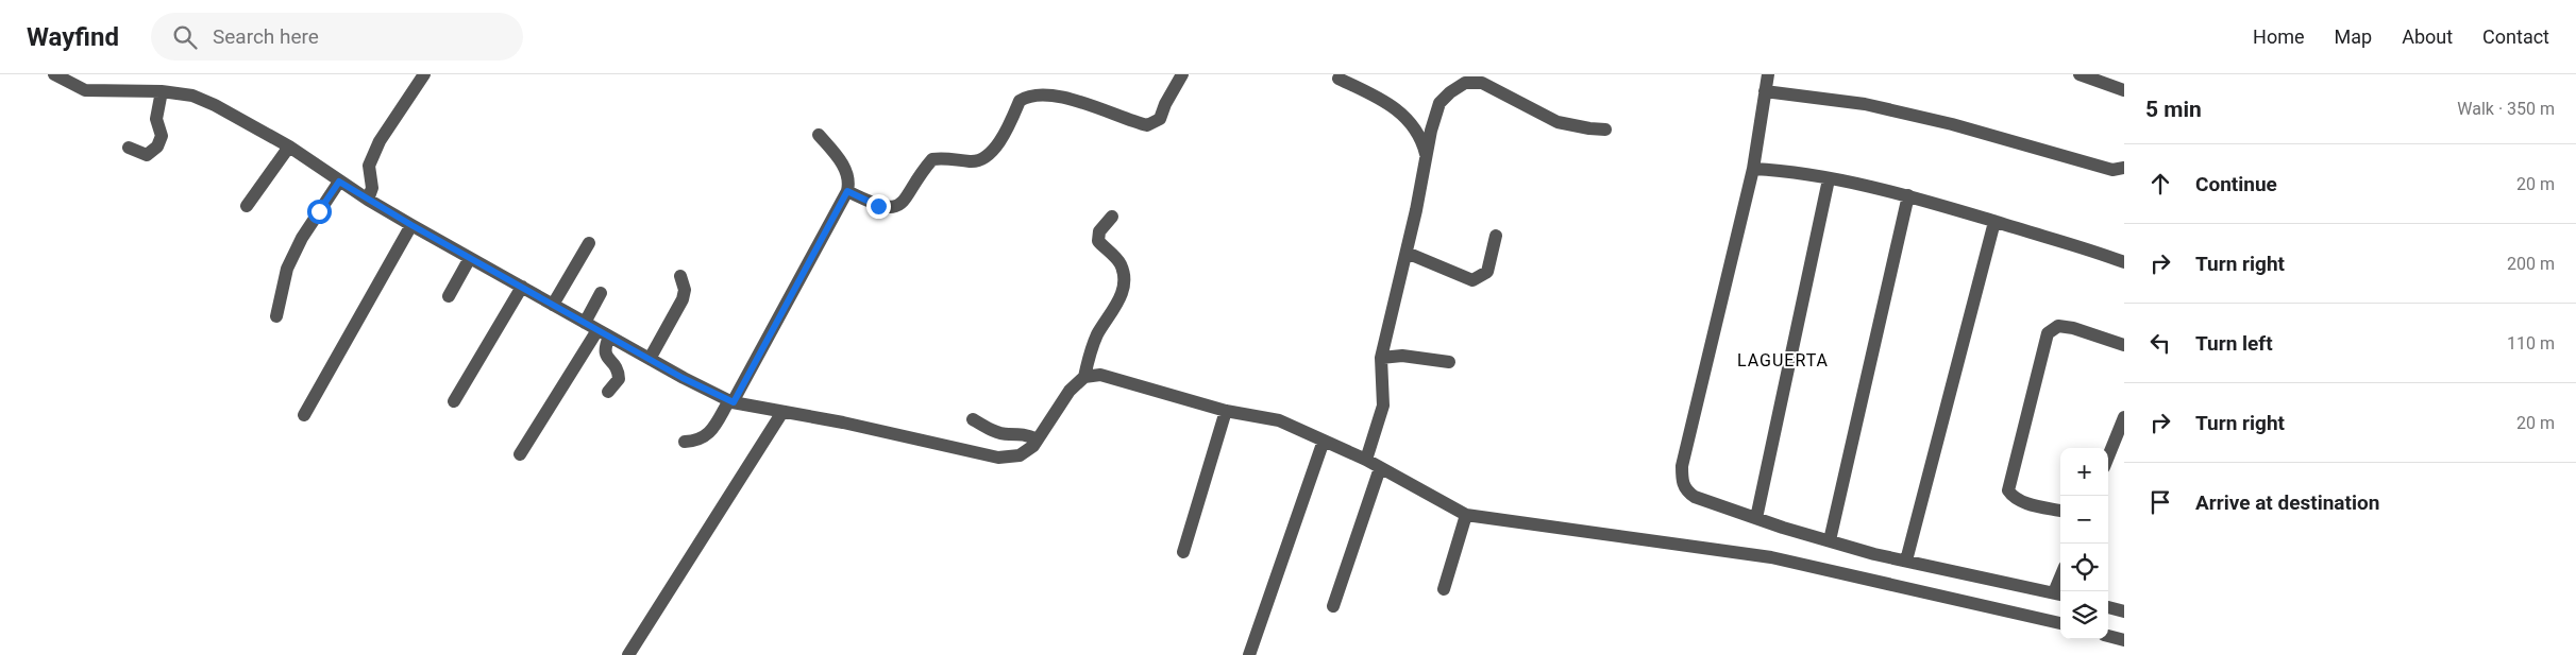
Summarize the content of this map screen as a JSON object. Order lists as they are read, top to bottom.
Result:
{
  "districts": ["LAGUERTA"],
  "page": {
    "header": "Wayfind",
    "search": "Search here",
    "nav": [
      "Home",
      "Map",
      "About",
      "Contact"
    ],
    "heading": ["5 min", "Walk · 350 m"],
    "list": [
      ["Continue", "20 m"],
      ["Turn right", "200 m"],
      ["Turn left", "110 m"],
      ["Turn right", "20 m"],
      "Arrive at destination"
    ],
    "map_buttons": ["+", "−"]
  }
}
